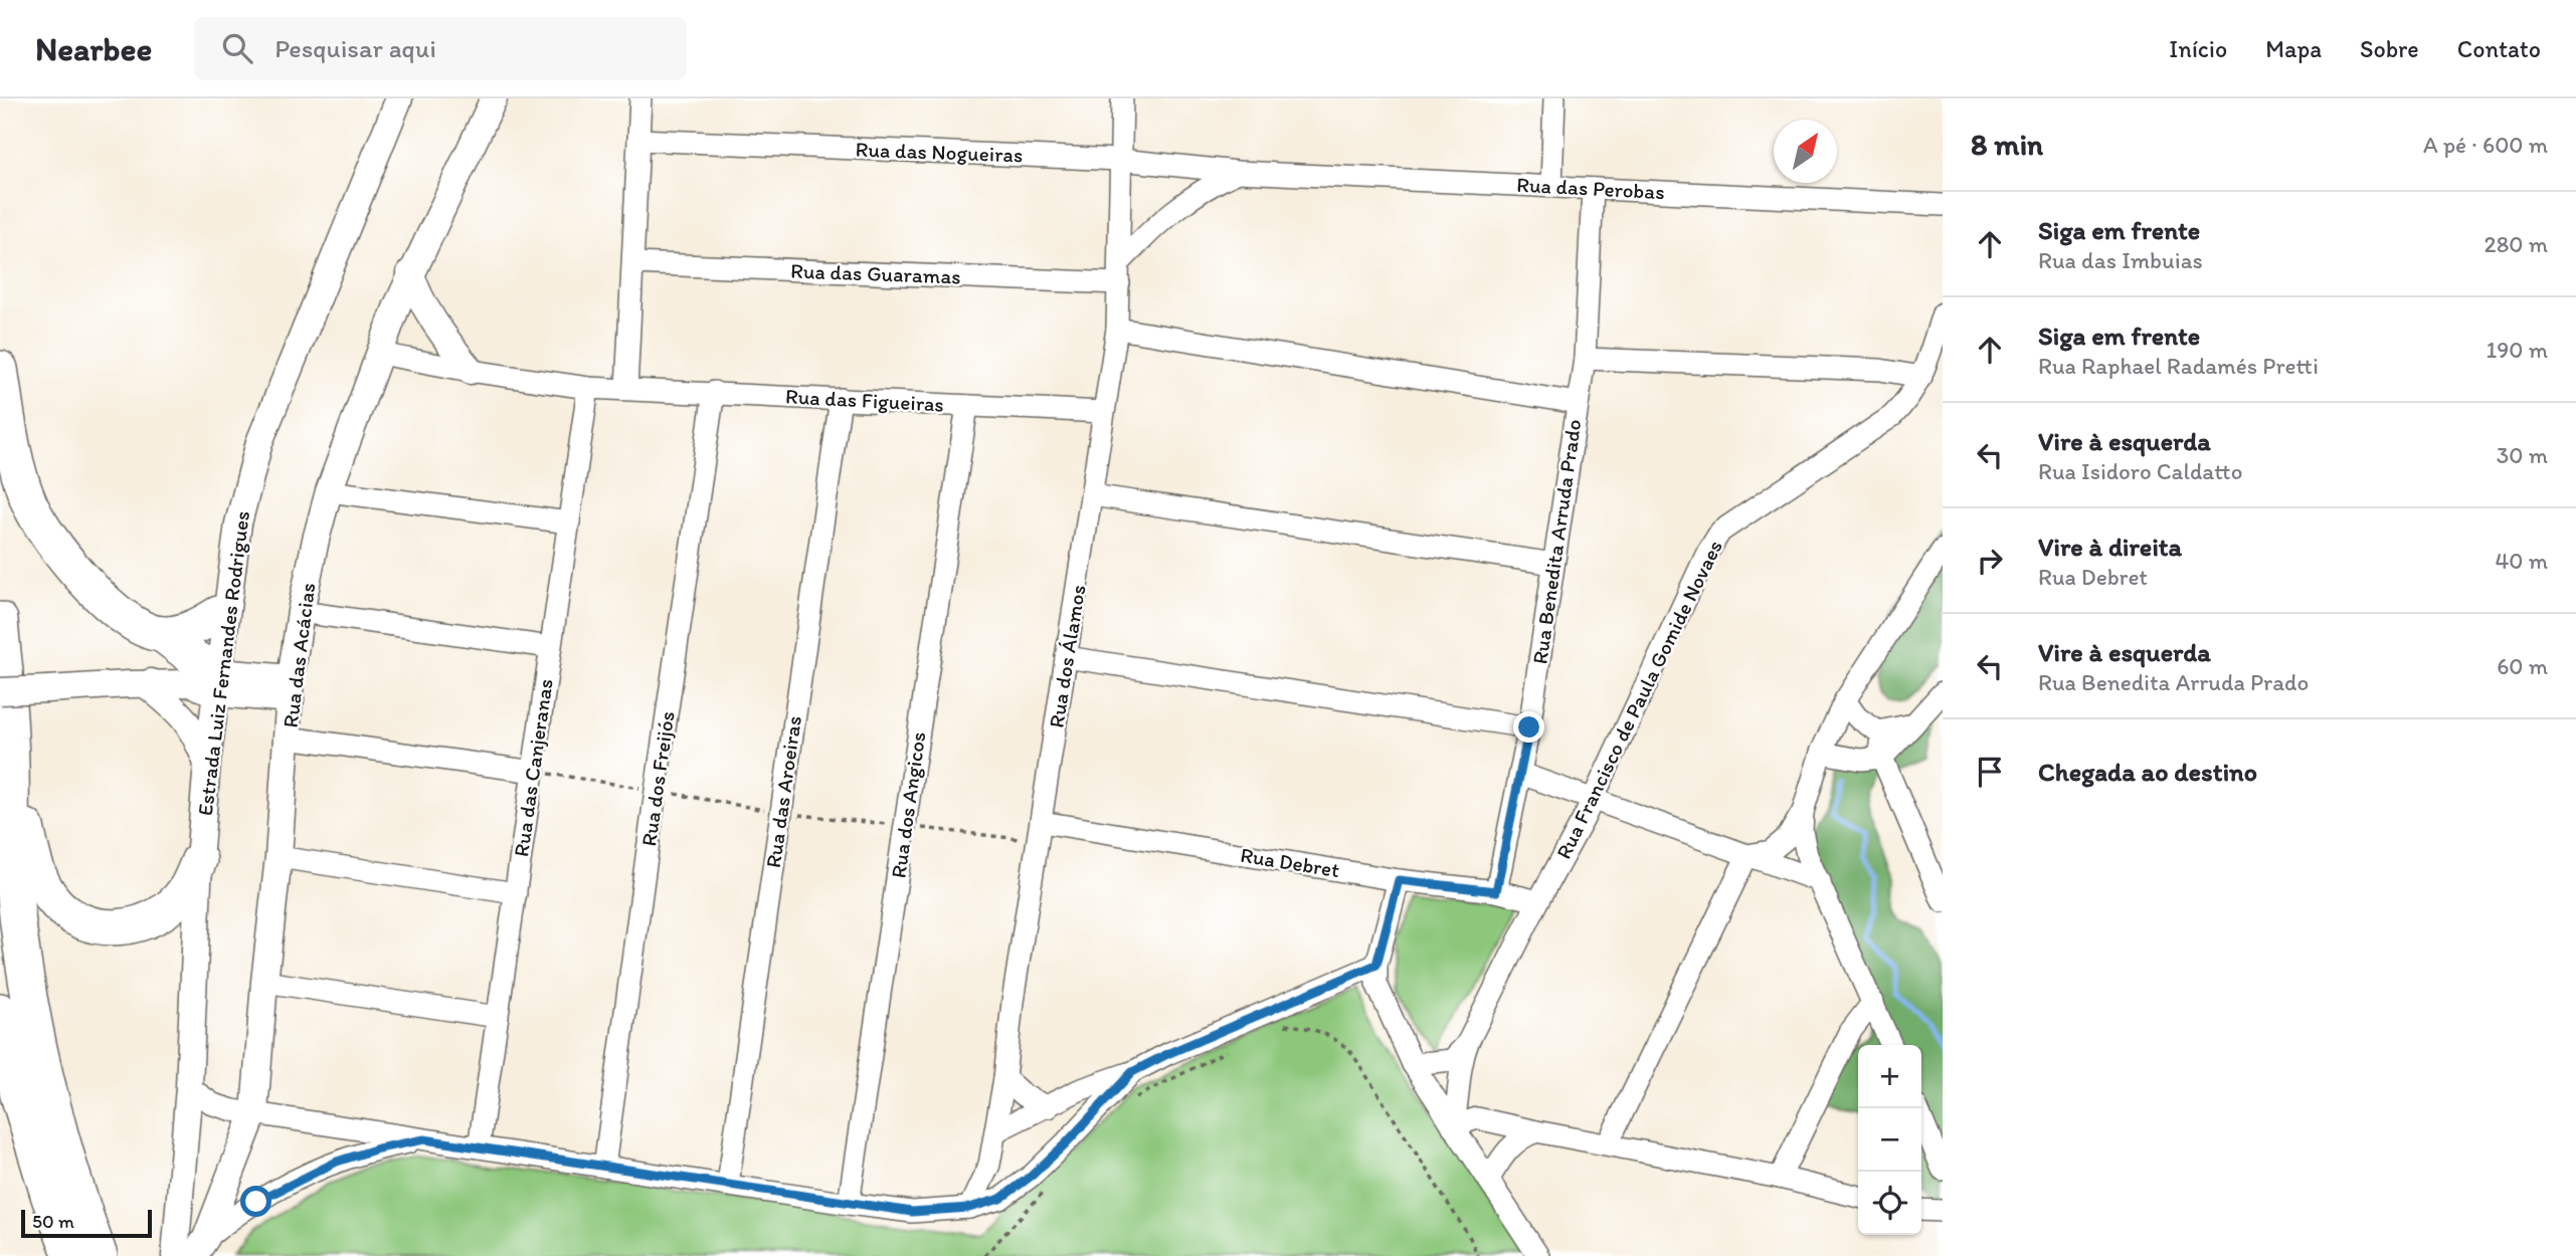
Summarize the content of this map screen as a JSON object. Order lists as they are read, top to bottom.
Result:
{
  "streets": {
    "street": [
      "Rua das Nogueiras",
      "Rua das Perobas",
      "Rua das Guaramas",
      "Rua das Figueiras",
      "Rua Benedita Arruda Prado",
      "Rua das Acácias",
      "Rua dos Álamos",
      "Estrada Luiz Fernandes Rodrigues",
      "Rua Francisco de Paula Gomide Novaes",
      "Rua das Canjeranas",
      "Rua dos Freijós",
      "Rua das Aroeiras",
      "Rua dos Angicos",
      "Rua Debret"
    ]
  },
  "crossings": [
    ["Rua das Nogueiras", "Rua das Perobas"],
    ["Rua das Nogueiras", "Rua dos Álamos"],
    ["Rua das Perobas", "Rua Benedita Arruda Prado"],
    ["Rua das Guaramas", "Rua dos Álamos"],
    ["Rua das Figueiras", "Rua das Acácias"],
    ["Rua das Figueiras", "Rua dos Álamos"],
    ["Rua das Figueiras", "Rua das Canjeranas"],
    ["Rua das Figueiras", "Rua dos Freijós"],
    ["Rua das Figueiras", "Rua das Aroeiras"],
    ["Rua das Figueiras", "Rua dos Angicos"],
    ["Rua Benedita Arruda Prado", "Rua Debret"],
    ["Rua dos Álamos", "Rua Debret"],
    ["Rua Francisco de Paula Gomide Novaes", "Rua Debret"]
  ],
  "scale_bar": "50 m",
  "north": "top right",
  "page": {
    "header": "Nearbee",
    "search": "Pesquisar aqui",
    "nav": [
      "Início",
      "Mapa",
      "Sobre",
      "Contato"
    ],
    "heading": ["8 min", "A pé · 600 m"],
    "list": [
      ["Siga em frente", "Rua das Imbuias", "280 m"],
      ["Siga em frente", "Rua Raphael Radamés Pretti", "190 m"],
      ["Vire à esquerda", "Rua Isidoro Caldatto", "30 m"],
      ["Vire à direita", "Rua Debret", "40 m"],
      ["Vire à esquerda", "Rua Benedita Arruda Prado", "60 m"],
      "Chegada ao destino"
    ],
    "map_buttons": ["+", "−"],
    "scale": "50 m"
  }
}
